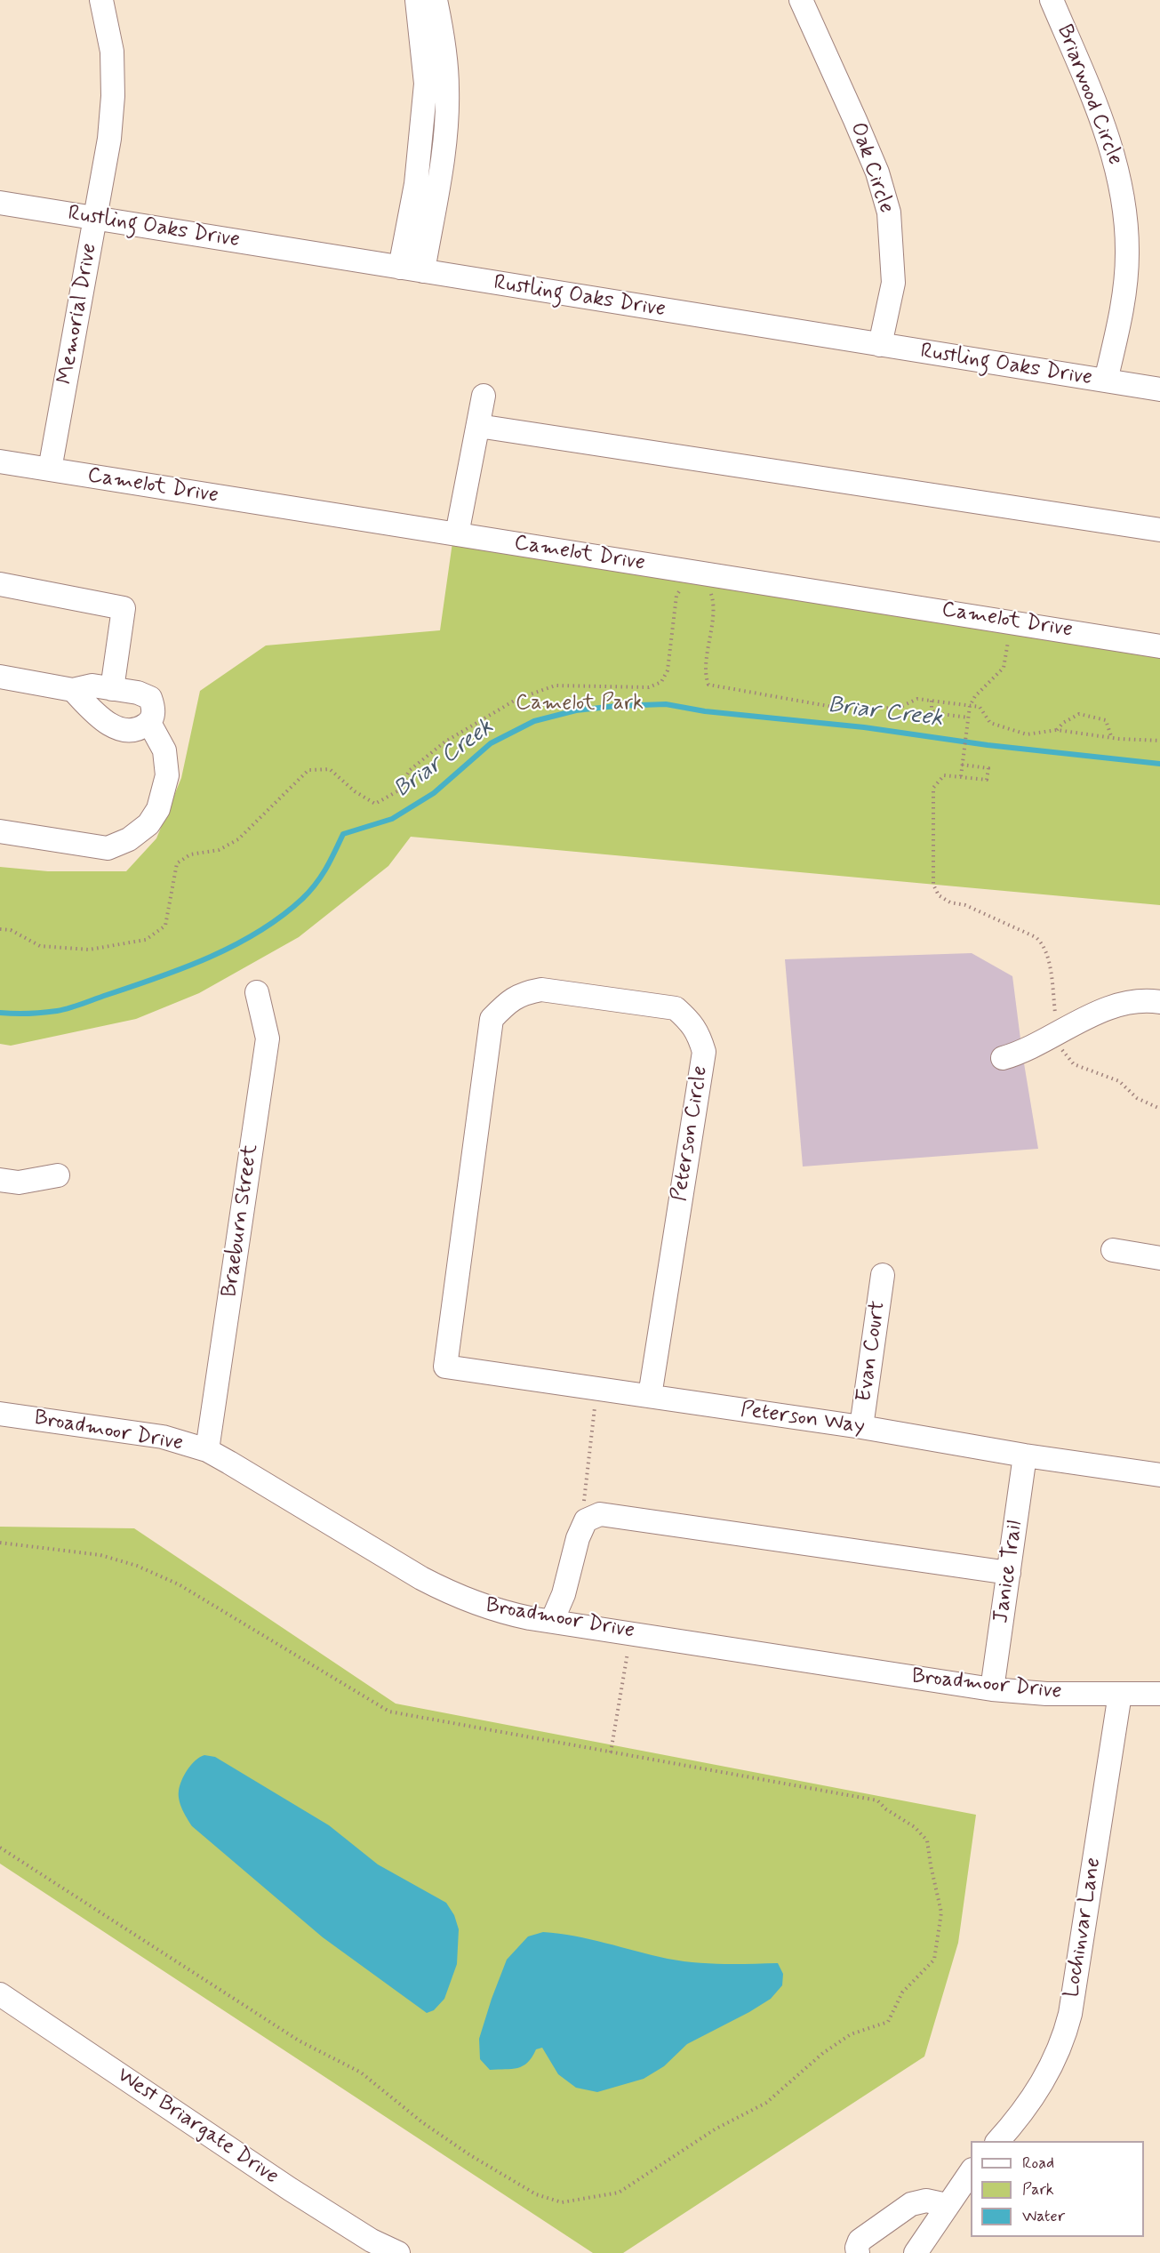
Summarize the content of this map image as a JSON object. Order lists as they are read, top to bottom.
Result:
{
  "streets": {
    "street": [
      "Briarwood Circle",
      "Oak Circle",
      "Rustling Oaks Drive",
      "Memorial Drive",
      "Camelot Drive",
      "Peterson Circle",
      "Braeburn Street",
      "Evan Court",
      "Peterson Way",
      "Broadmoor Drive",
      "Janice Trail",
      "Lochinvar Lane",
      "West Briargate Drive"
    ]
  },
  "crossings": [
    ["Briarwood Circle", "Rustling Oaks Drive"],
    ["Oak Circle", "Rustling Oaks Drive"],
    ["Rustling Oaks Drive", "Memorial Drive"],
    ["Memorial Drive", "Camelot Drive"],
    ["Peterson Circle", "Peterson Way"],
    ["Braeburn Street", "Broadmoor Drive"],
    ["Evan Court", "Peterson Way"],
    ["Peterson Way", "Janice Trail"],
    ["Broadmoor Drive", "Janice Trail"],
    ["Broadmoor Drive", "Lochinvar Lane"]
  ],
  "water": ["Briar Creek"],
  "parks": ["Camelot Park"],
  "legend": ["Road", "Park", "Water"]
}
